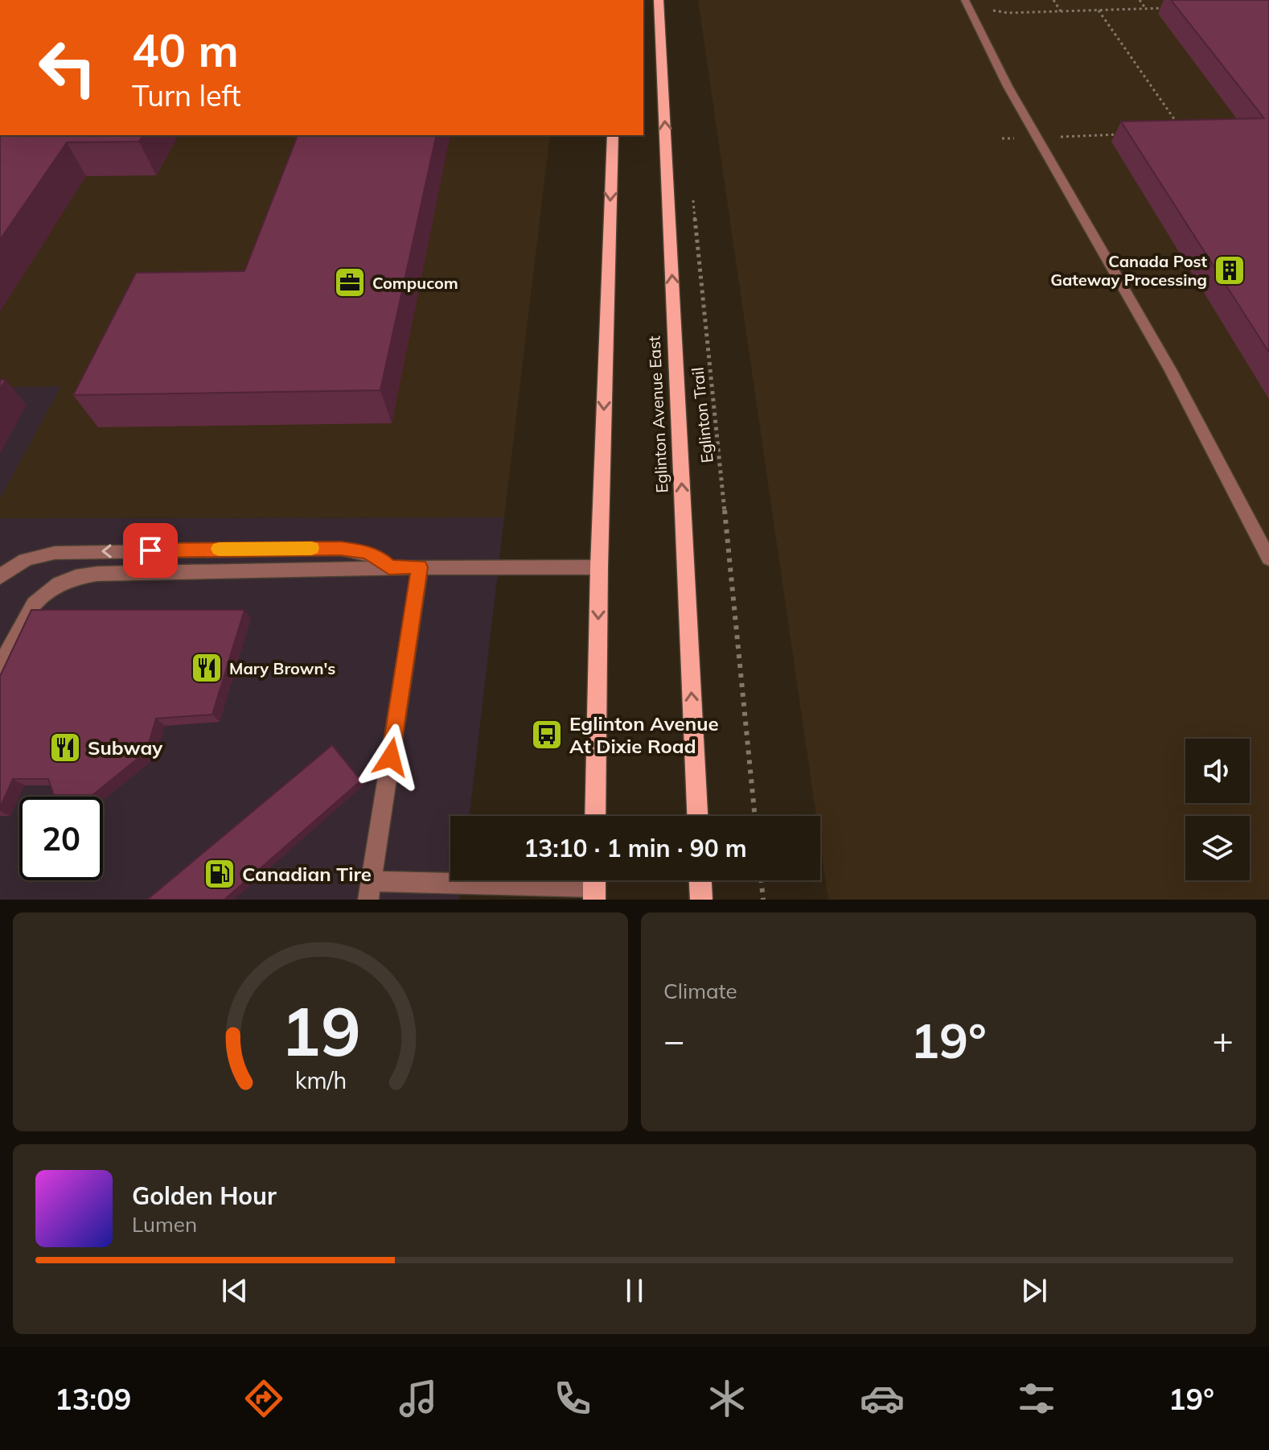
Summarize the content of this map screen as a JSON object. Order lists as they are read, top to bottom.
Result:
{
  "streets": {
    "main road": ["Eglinton Avenue East"],
    "path": ["Eglinton Trail"]
  },
  "places": {
    "building": ["Canada Post Gateway Processing"],
    "office": ["Compucom"],
    "restaurant": ["Mary Brown's", "Subway"],
    "bus stop": ["Eglinton Avenue At Dixie Road"],
    "fuel station": ["Canadian Tire"]
  },
  "page": {
    "turn": ["40 m", "Turn left"],
    "limit": "20",
    "trip": "13:10 · 1 min · 90 m",
    "tile": "Climate",
    "heat": ["−", "19°", "+"],
    "song": ["Golden Hour", "Lumen"],
    "tabs": ["13:09", "19°"],
    "gauge": ["19", "km/h"]
  }
}
